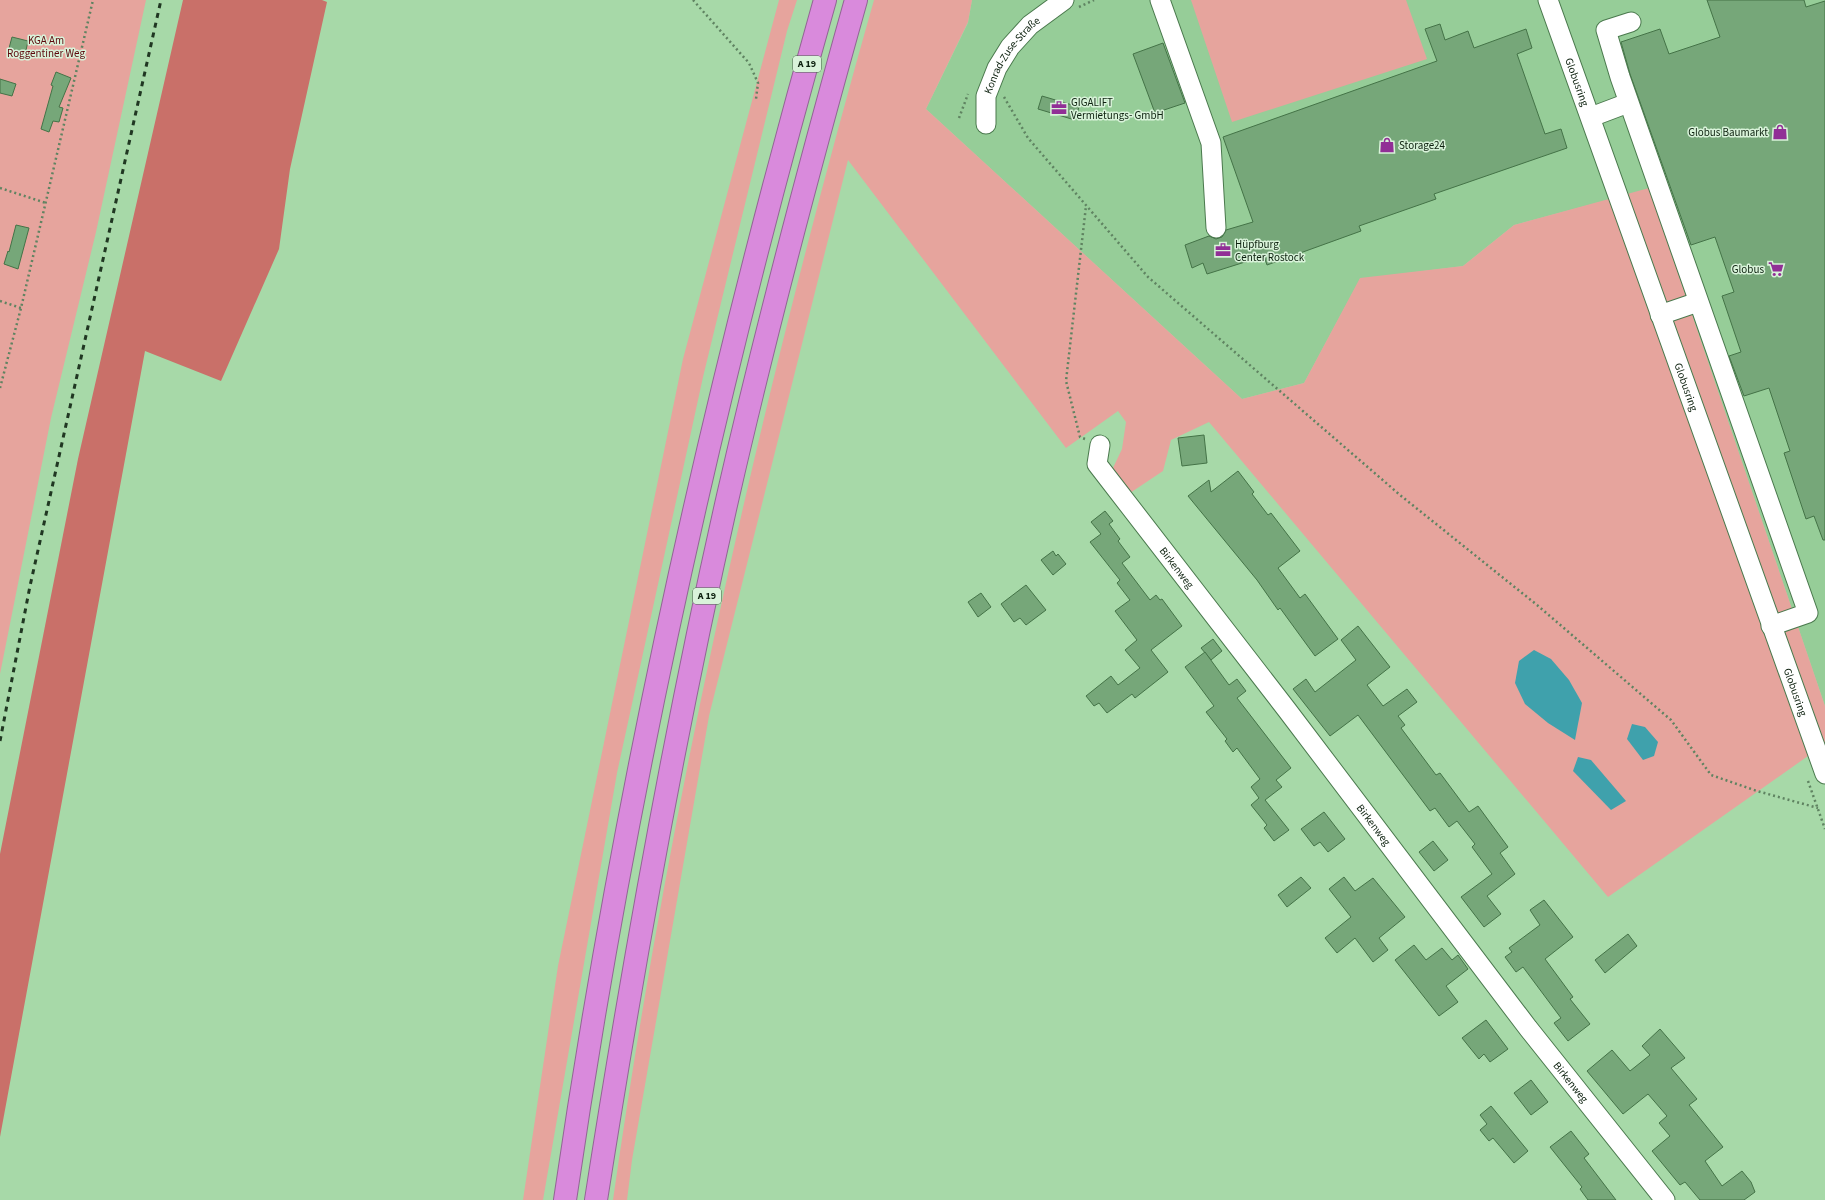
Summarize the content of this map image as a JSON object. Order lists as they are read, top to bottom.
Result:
{
  "streets": {
    "highway": ["A 19"],
    "street": ["Konrad-Zuse-Straße", "Globusring", "Birkenweg"]
  },
  "parks": ["KGA Am Roggentiner Weg"],
  "places": {
    "office": ["GIGALIFT Vermietungs- GmbH", "Hüpfburg Center Rostock"],
    "shop": ["Globus Baumarkt", "Storage24"],
    "supermarket": ["Globus"]
  }
}
